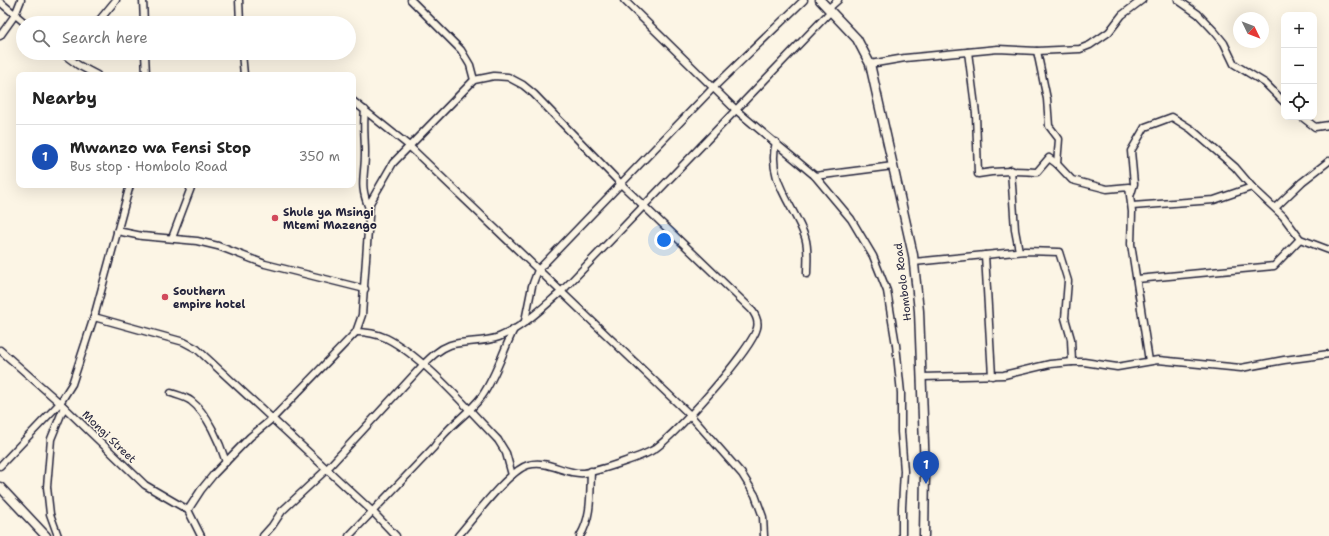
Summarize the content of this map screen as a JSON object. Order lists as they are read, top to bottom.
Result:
{
  "streets": {
    "street": ["Hombolo Road", "Mongi Street"]
  },
  "places": ["Shule ya Msingi Mtemi Mazengo", "Southern empire hotel"],
  "north": "bottom right",
  "page": {
    "map_buttons": ["+", "−"],
    "search": "Search here",
    "heading": "Nearby",
    "list": [
      {
        "mark": "1",
        "name": "Mwanzo wa Fensi Stop",
        "note": "Bus stop · Hombolo Road",
        "value": "350 m"
      }
    ],
    "pins": "1"
  }
}
